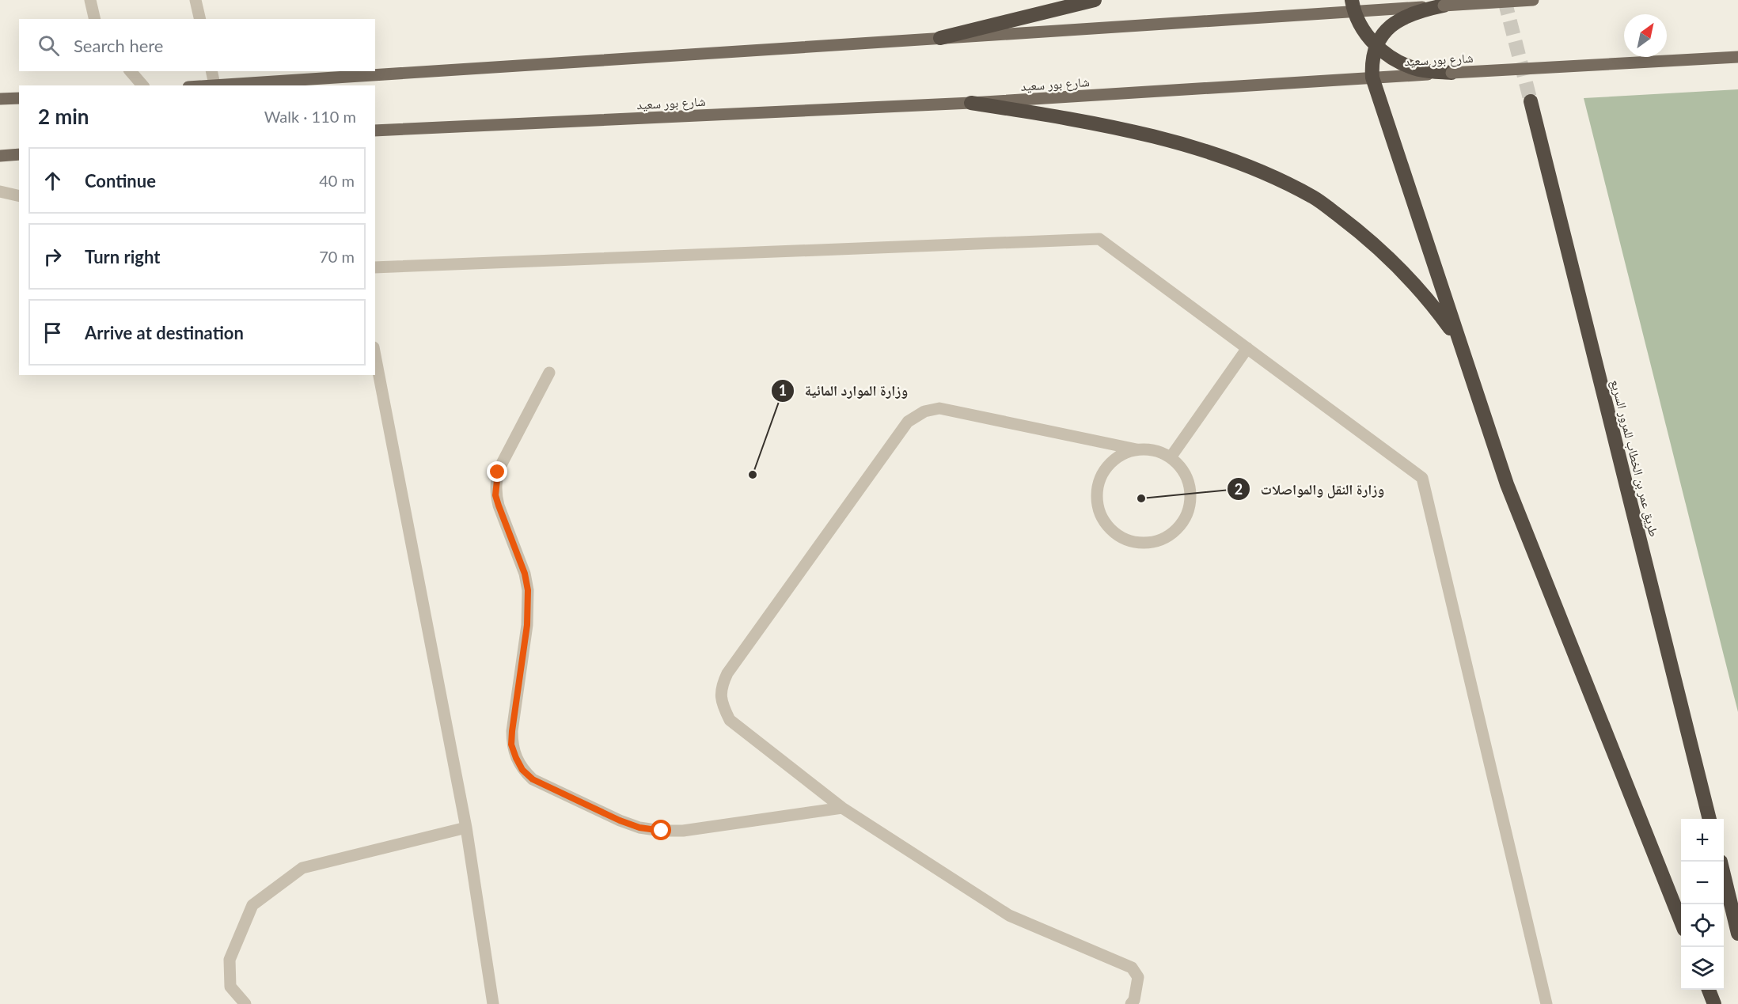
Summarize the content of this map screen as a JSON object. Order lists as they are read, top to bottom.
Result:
{
  "streets": {
    "highway": ["طريق عمر بن الخطاب للمرور السريع"],
    "main road": ["شارع بور سعيد"]
  },
  "places": ["وزارة الموارد المائية", "وزارة النقل والمواصلات"],
  "north": "top right",
  "page": {
    "search": "Search here",
    "heading": ["2 min", "Walk · 110 m"],
    "list": [
      ["Continue", "40 m"],
      ["Turn right", "70 m"],
      "Arrive at destination"
    ],
    "map_buttons": ["+", "−"]
  }
}
